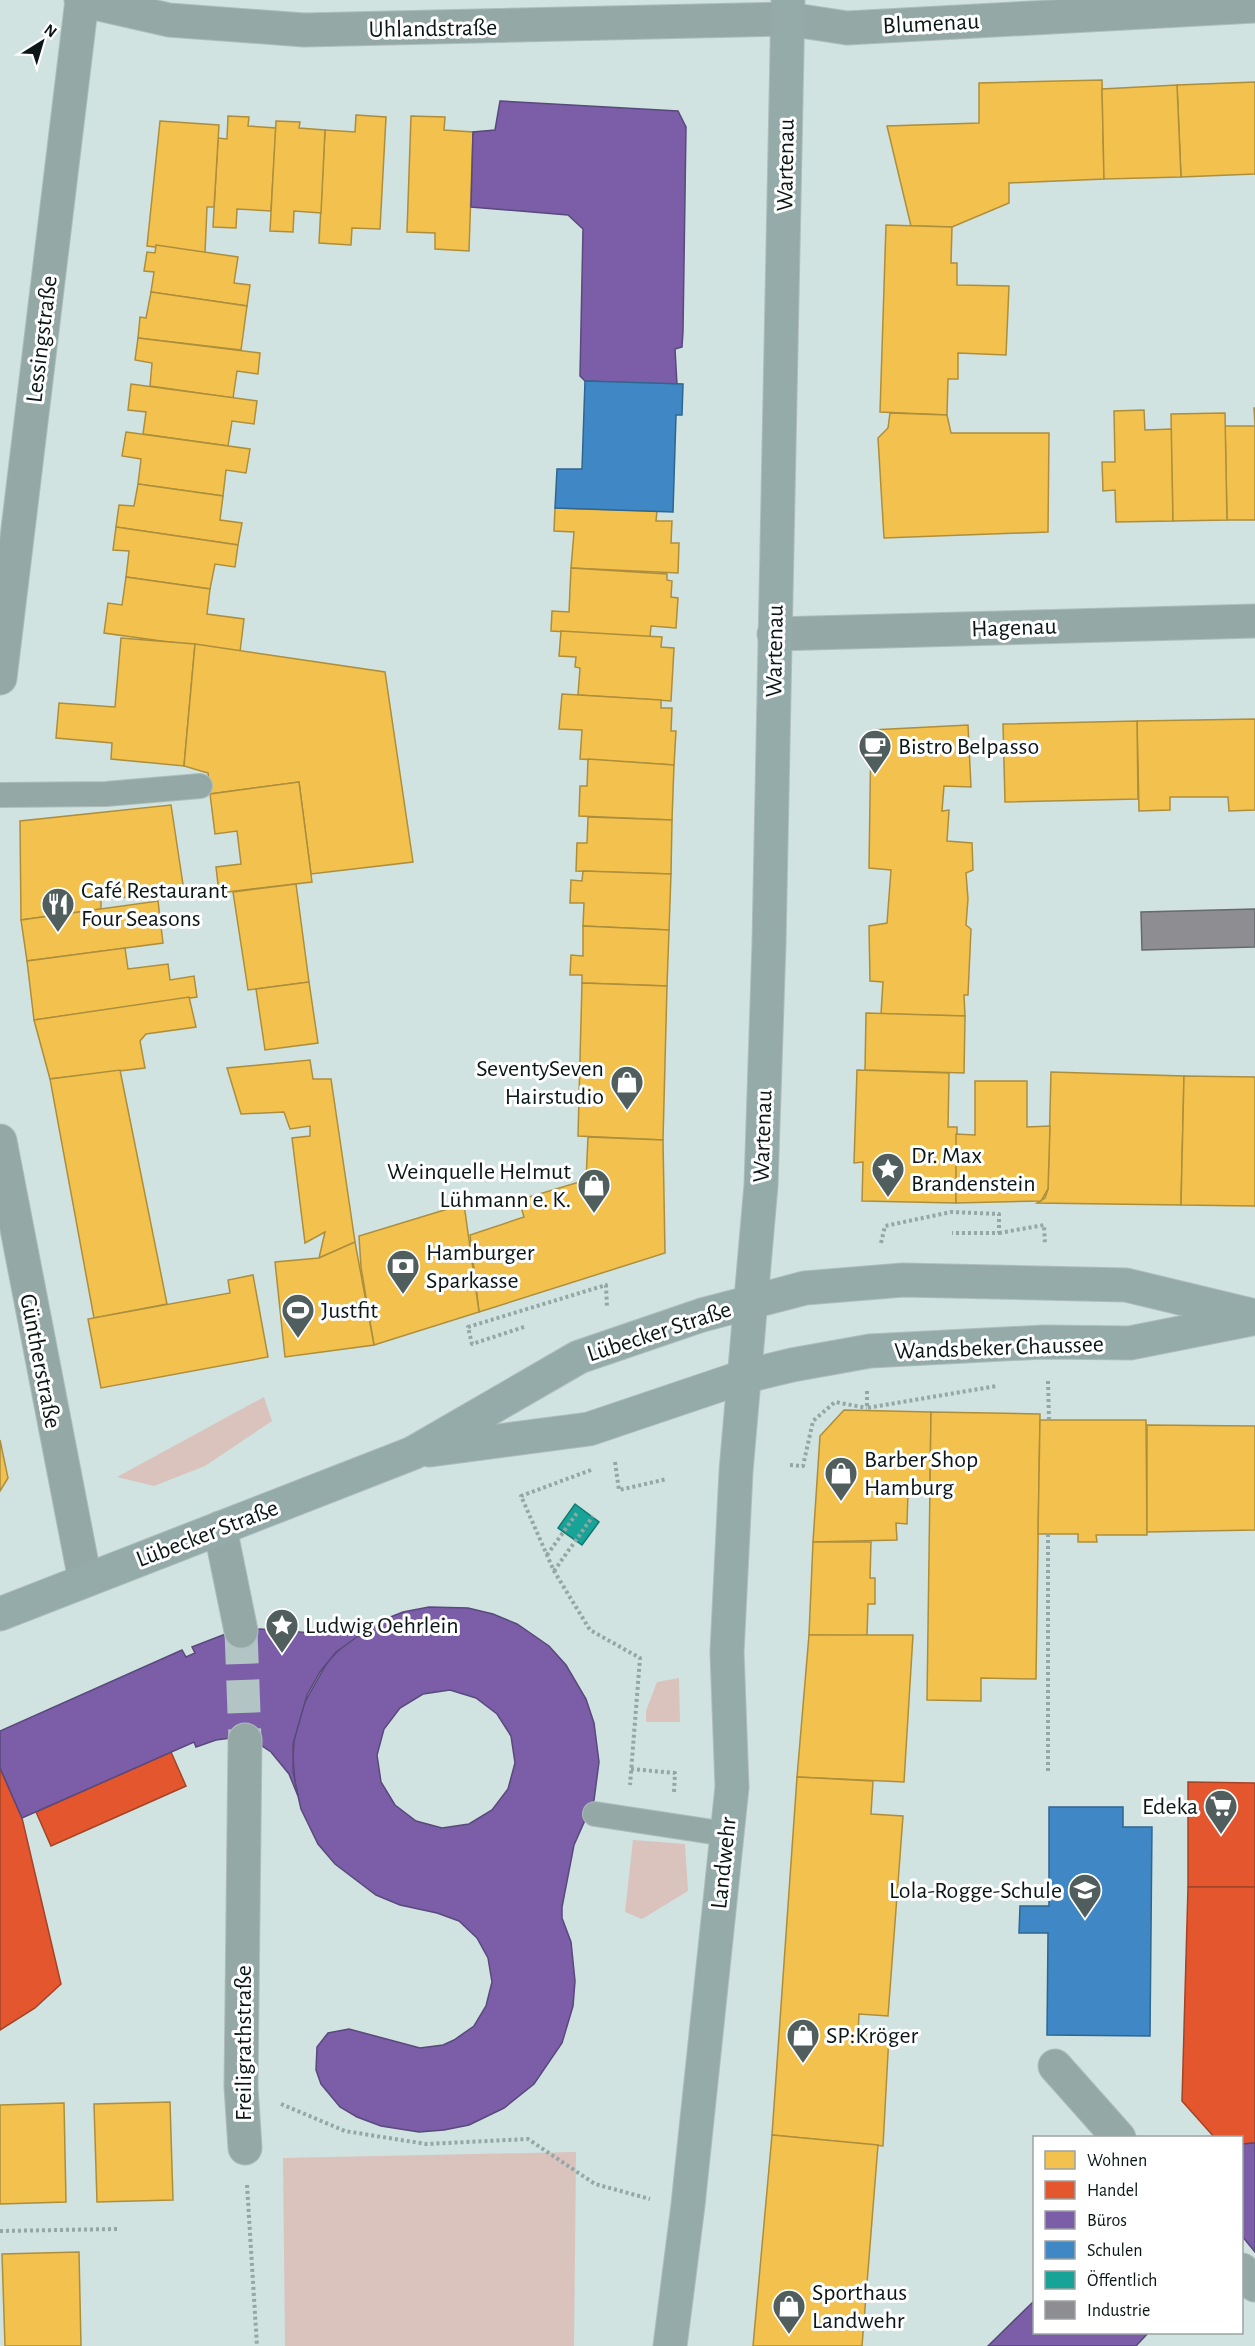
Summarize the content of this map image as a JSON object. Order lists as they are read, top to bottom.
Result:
{
  "streets": {
    "main road": [
      "Wartenau",
      "Lübecker Straße",
      "Wandsbeker Chaussee",
      "Landwehr"
    ],
    "street": [
      "Blumenau",
      "Uhlandstraße",
      "Lessingstraße",
      "Hagenau",
      "Güntherstraße",
      "Freiligrathstraße"
    ]
  },
  "crossings": [
    ["Blumenau", "Uhlandstraße"],
    ["Blumenau", "Wartenau"],
    ["Uhlandstraße", "Wartenau"],
    ["Uhlandstraße", "Lessingstraße"],
    ["Wartenau", "Hagenau"],
    ["Wartenau", "Lübecker Straße"],
    ["Wartenau", "Wandsbeker Chaussee"],
    ["Wartenau", "Landwehr"],
    ["Lübecker Straße", "Wandsbeker Chaussee"],
    ["Lübecker Straße", "Güntherstraße"],
    ["Lübecker Straße", "Landwehr"],
    ["Wandsbeker Chaussee", "Landwehr"]
  ],
  "places": {
    "cafe": ["Bistro Belpasso"],
    "restaurant": ["Café Restaurant Four Seasons"],
    "shop": [
      "SeventySeven Hairstudio",
      "Weinquelle Helmut Lühmann e. K.",
      "Barber Shop Hamburg",
      "SP:Kröger",
      "Sporthaus Landwehr"
    ],
    "place": ["Dr. Max Brandenstein", "Ludwig Oehrlein"],
    "bank": ["Hamburger Sparkasse"],
    "sports": ["Justfit"],
    "supermarket": ["Edeka"],
    "school or university": ["Lola-Rogge-Schule"]
  },
  "legend": [
    "Wohnen",
    "Handel",
    "Büros",
    "Schulen",
    "Öffentlich",
    "Industrie"
  ],
  "north": "top right"
}
